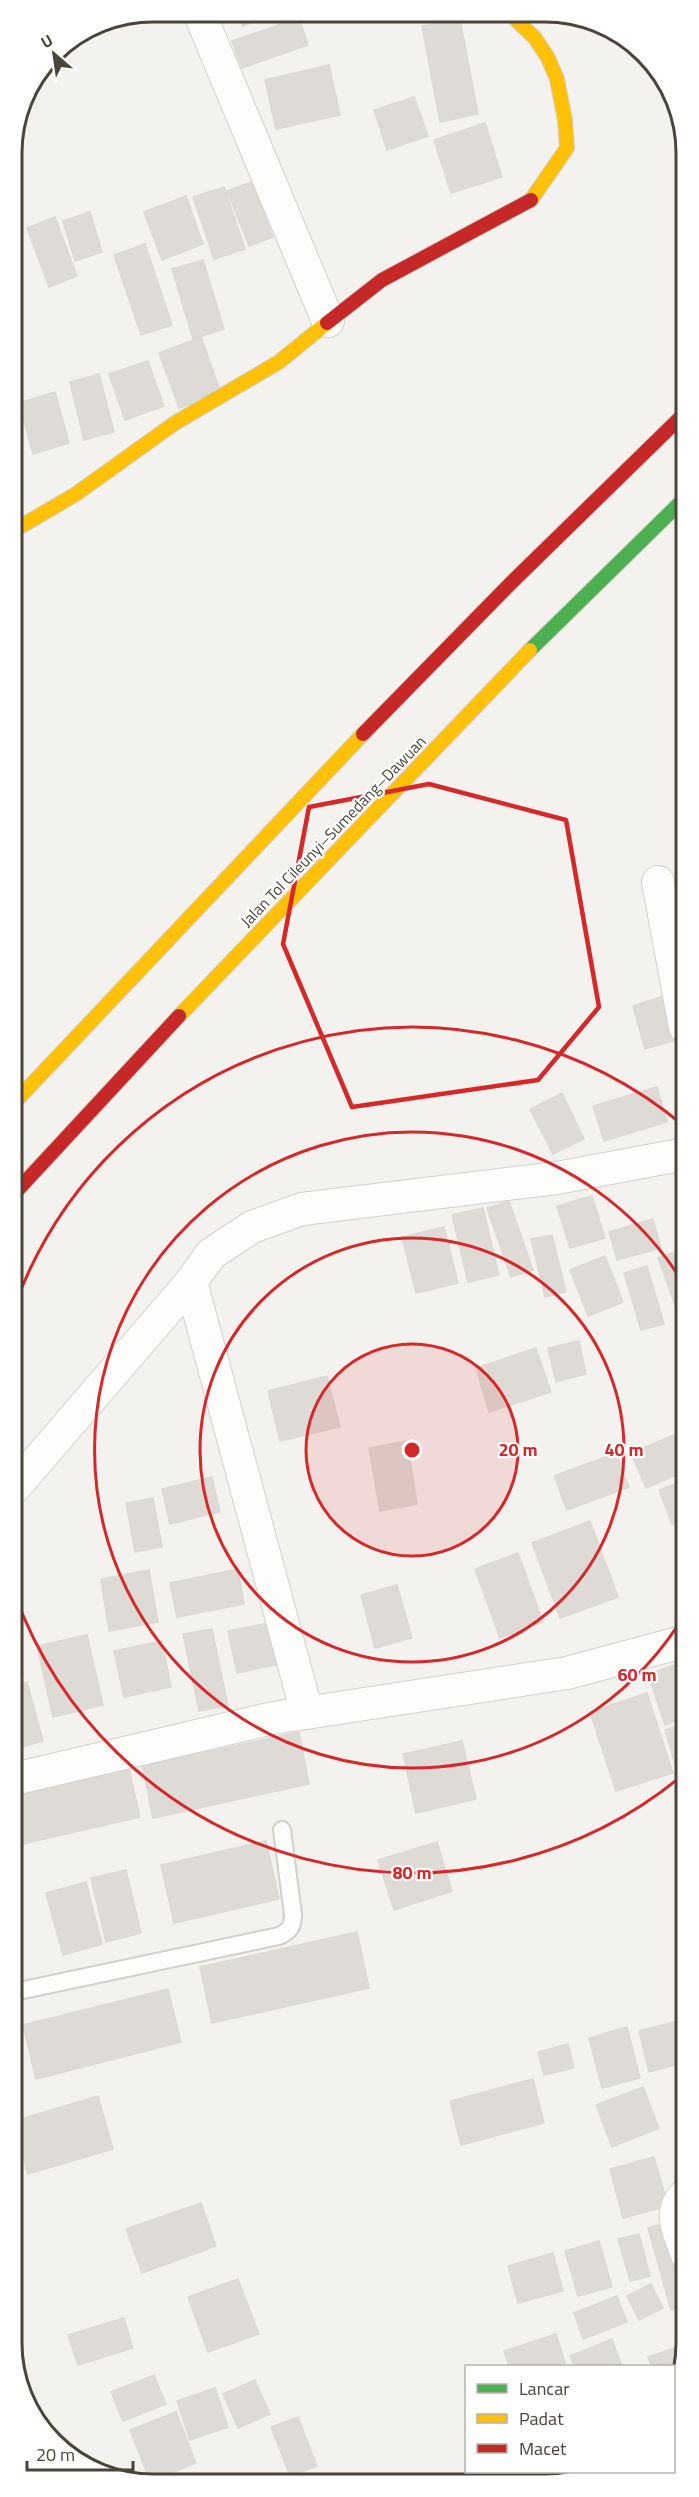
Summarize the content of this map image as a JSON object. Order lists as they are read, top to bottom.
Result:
{
  "streets": {
    "main road": ["Jalan Tol Cileunyi–Sumedang–Dawuan"]
  },
  "legend": ["Lancar", "Padat", "Macet"],
  "scale_bar": "20 m",
  "north": "top left",
  "rings": [
    "20 m",
    "40 m",
    "60 m",
    "80 m"
  ]
}
